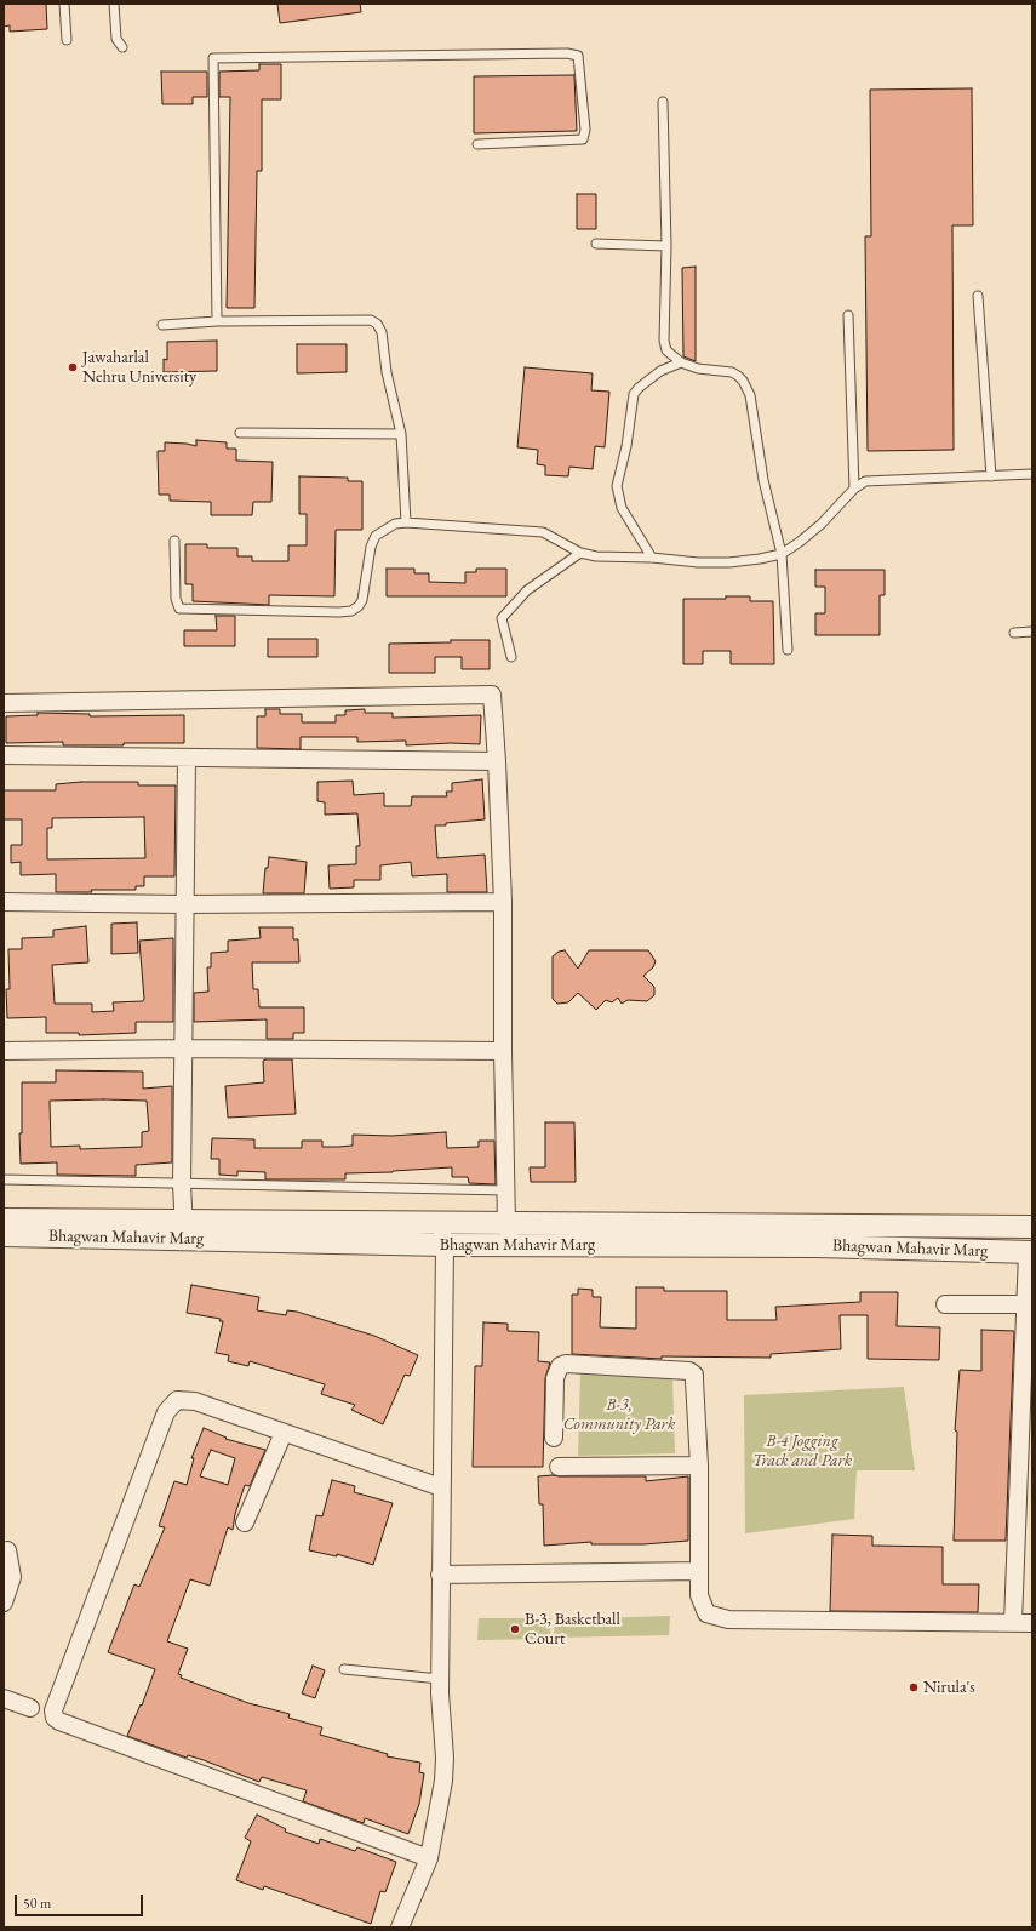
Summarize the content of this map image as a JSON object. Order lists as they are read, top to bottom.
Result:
{
  "streets": {
    "street": ["Bhagwan Mahavir Marg"]
  },
  "parks": ["B-3, Community Park", "B-4 Jogging Track and Park"],
  "places": ["Jawaharlal Nehru University", "B-3, Basketball Court", "Nirula's"],
  "scale_bar": "50 m"
}
